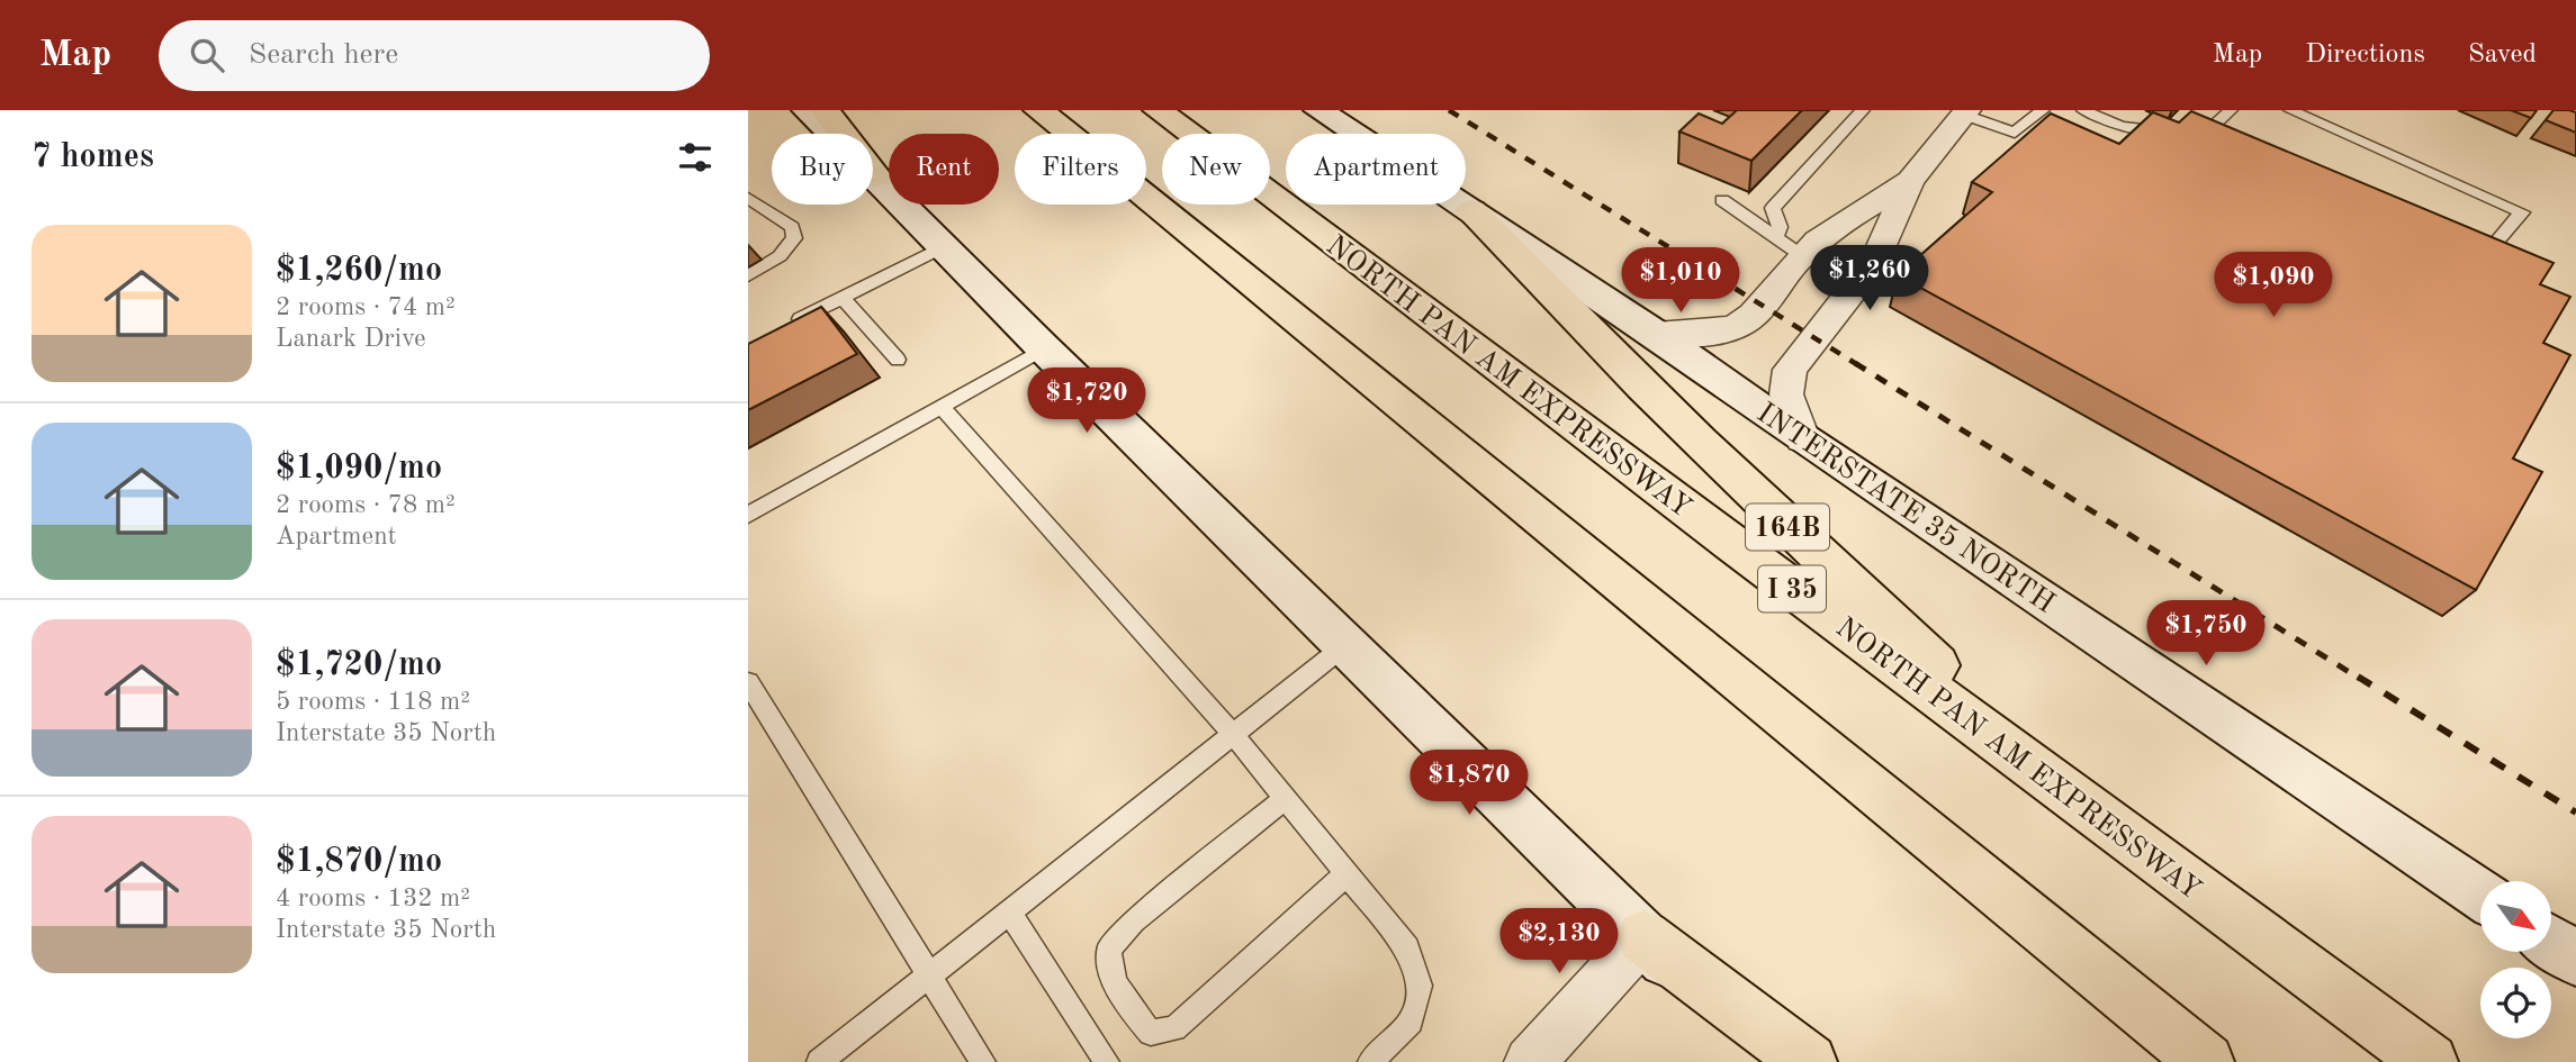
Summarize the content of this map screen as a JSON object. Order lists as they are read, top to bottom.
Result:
{
  "streets": {
    "highway": ["NORTH PAN AM EXPRESSWAY", "164B", "I 35"],
    "main road": ["INTERSTATE 35 NORTH"]
  },
  "crossings": [
    ["NORTH PAN AM EXPRESSWAY", "164B"],
    ["INTERSTATE 35 NORTH", "164B"]
  ],
  "north": "bottom right",
  "page": {
    "header": "Map",
    "search": "Search here",
    "nav": ["Map", "Directions", "Saved"],
    "heading": "7 homes",
    "chip": [
      "Buy",
      "Rent",
      "Filters",
      "New",
      "Apartment"
    ],
    "list": [
      {
        "name": "$1,260/mo",
        "note": "2 rooms · 74 m² · Lanark Drive"
      },
      {
        "name": "$1,090/mo",
        "note": "2 rooms · 78 m² · Apartment"
      },
      {
        "name": "$1,720/mo",
        "note": "5 rooms · 118 m² · Interstate 35 North"
      },
      {
        "name": "$1,870/mo",
        "note": "4 rooms · 132 m² · Interstate 35 North"
      }
    ],
    "price": [
      "$1,260",
      "$1,010",
      "$1,090",
      "$1,720",
      "$1,750",
      "$1,870",
      "$2,130"
    ]
  }
}
